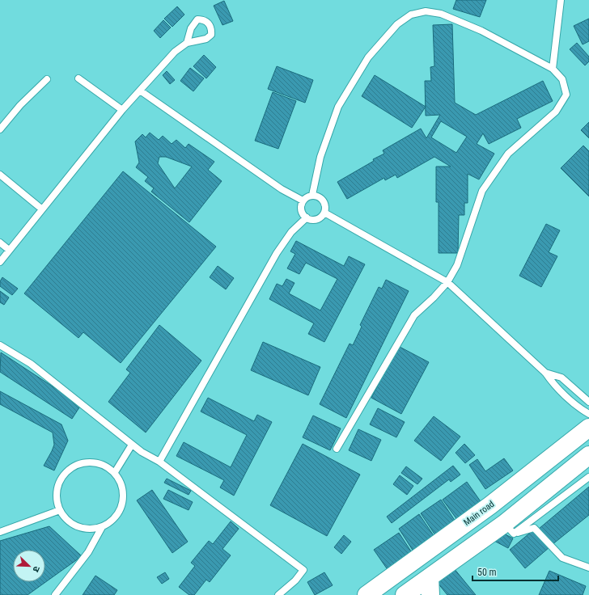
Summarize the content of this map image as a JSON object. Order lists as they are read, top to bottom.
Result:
{
  "streets": {
    "main road": ["Main road"]
  },
  "scale_bar": "50 m",
  "north": "bottom right"
}
